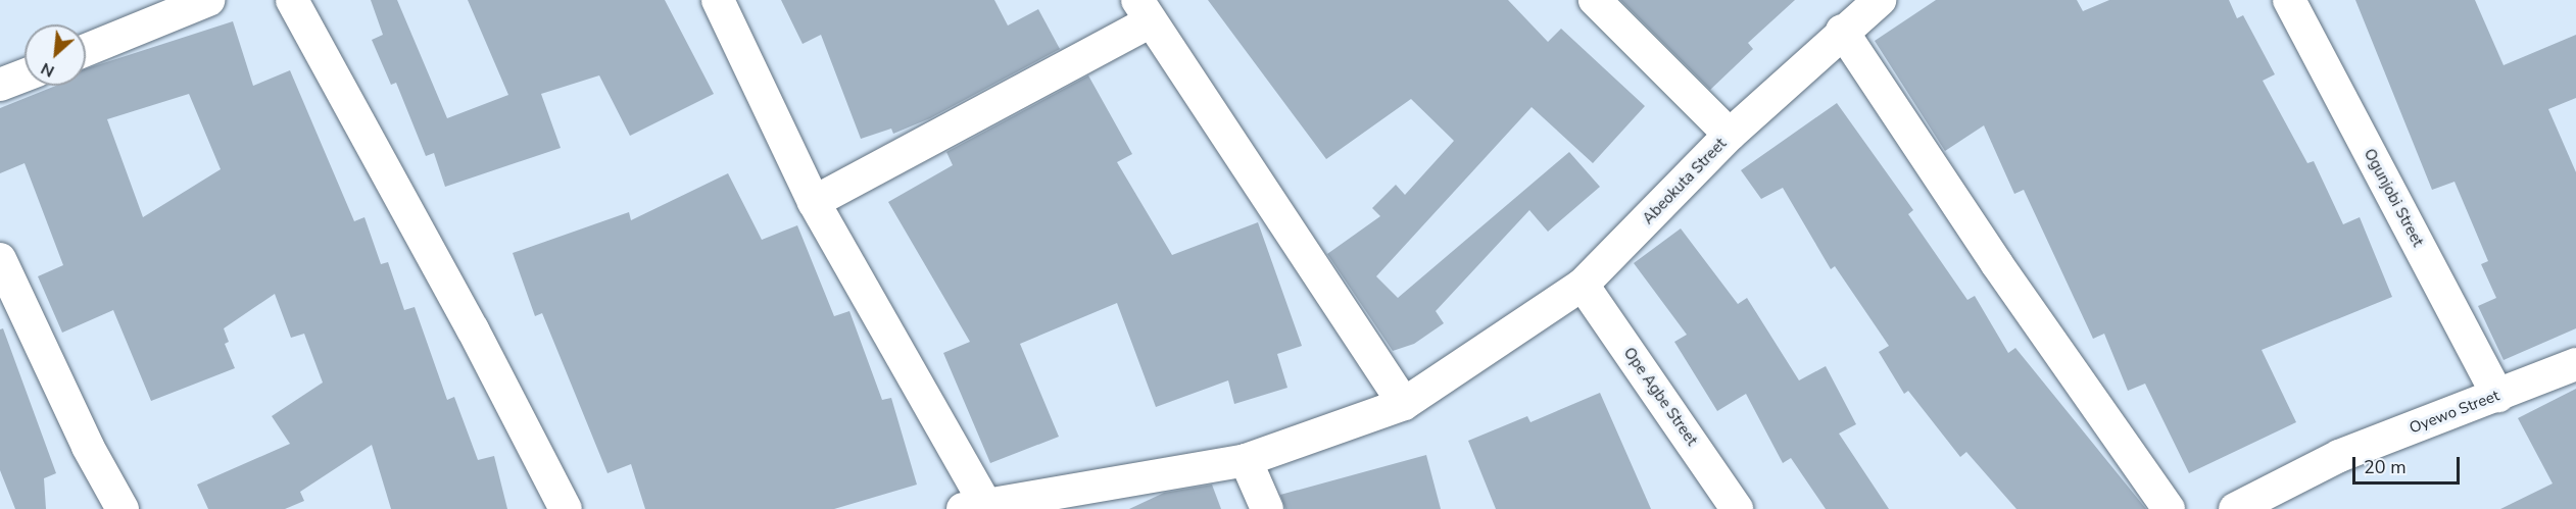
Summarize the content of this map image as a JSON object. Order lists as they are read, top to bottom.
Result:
{
  "streets": {
    "street": [
      "Abeokuta Street",
      "Ogunjobi Street",
      "Ope Agbe Street",
      "Oyewo Street"
    ]
  },
  "crossings": [
    ["Abeokuta Street", "Ope Agbe Street"],
    ["Ogunjobi Street", "Oyewo Street"]
  ],
  "scale_bar": "20 m",
  "north": "bottom left"
}
